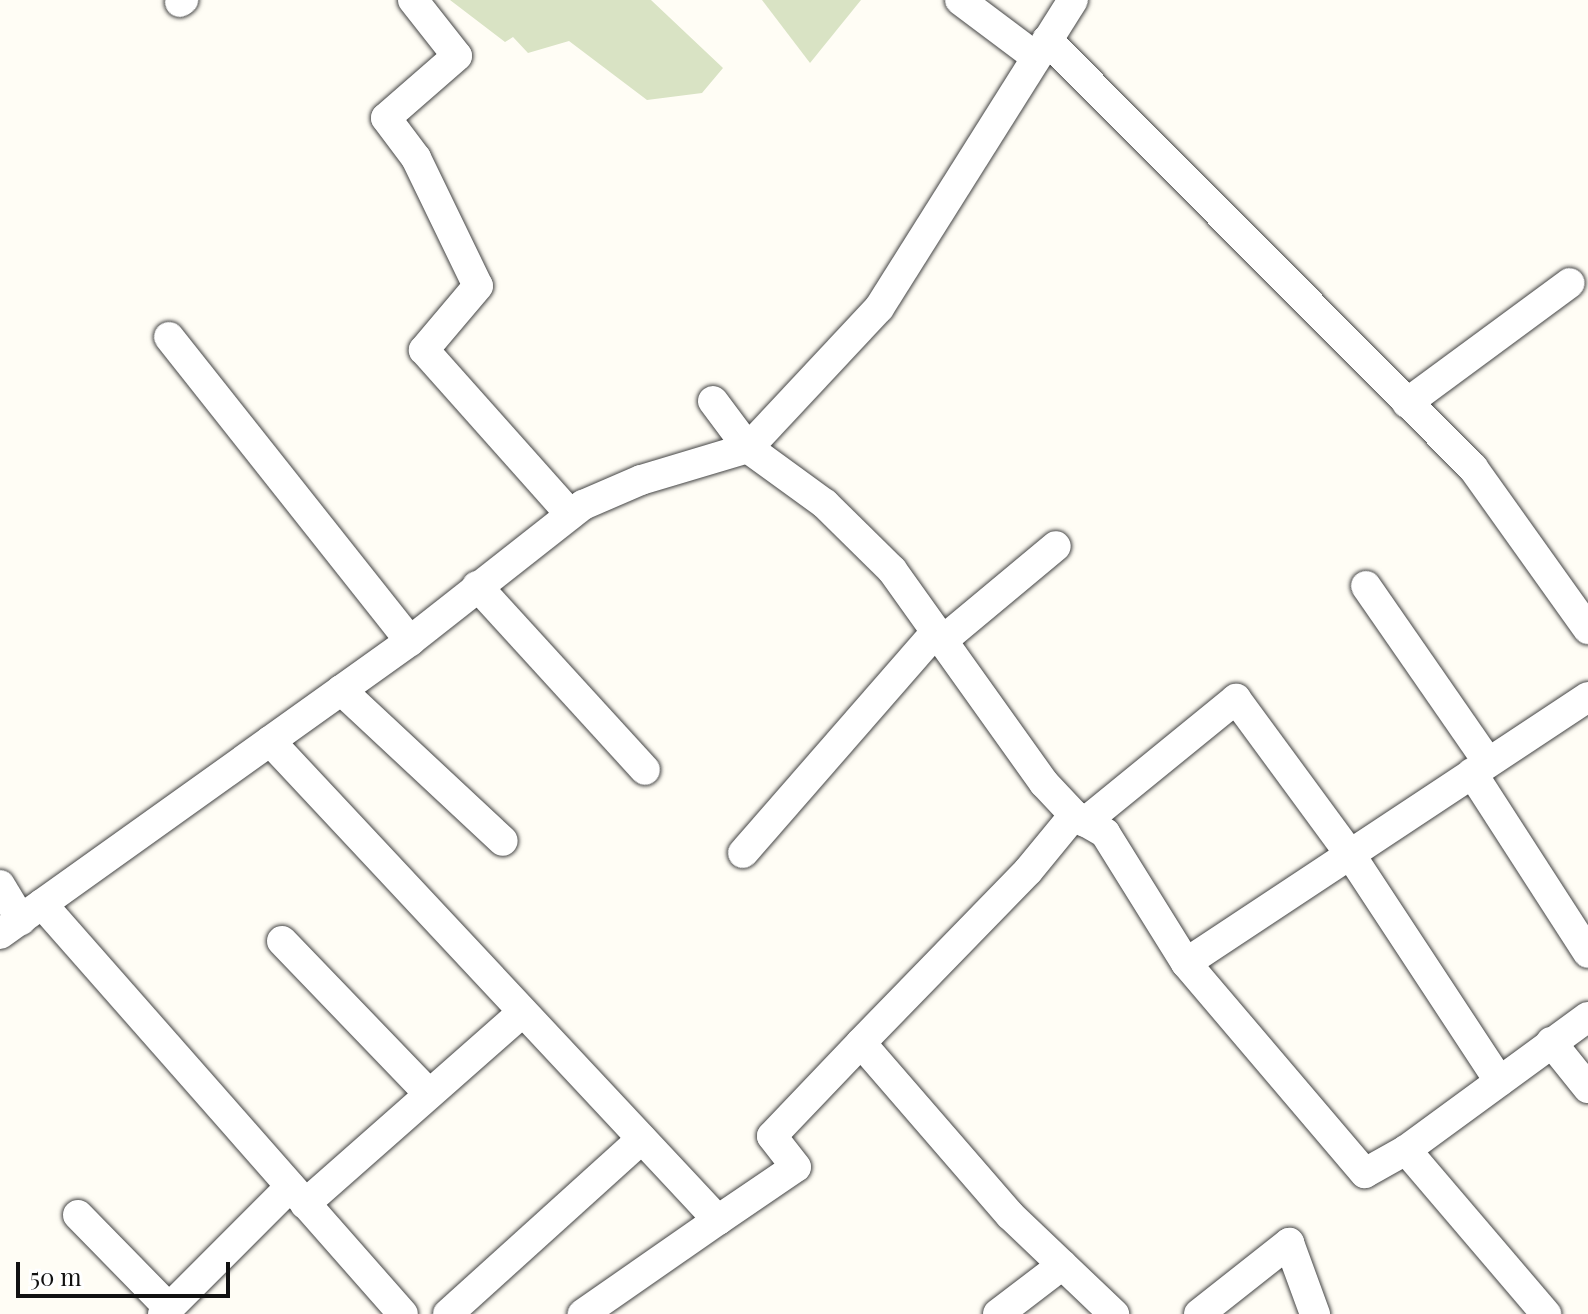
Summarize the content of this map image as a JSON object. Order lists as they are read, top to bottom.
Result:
{
  "scale_bar": "50 m"
}
